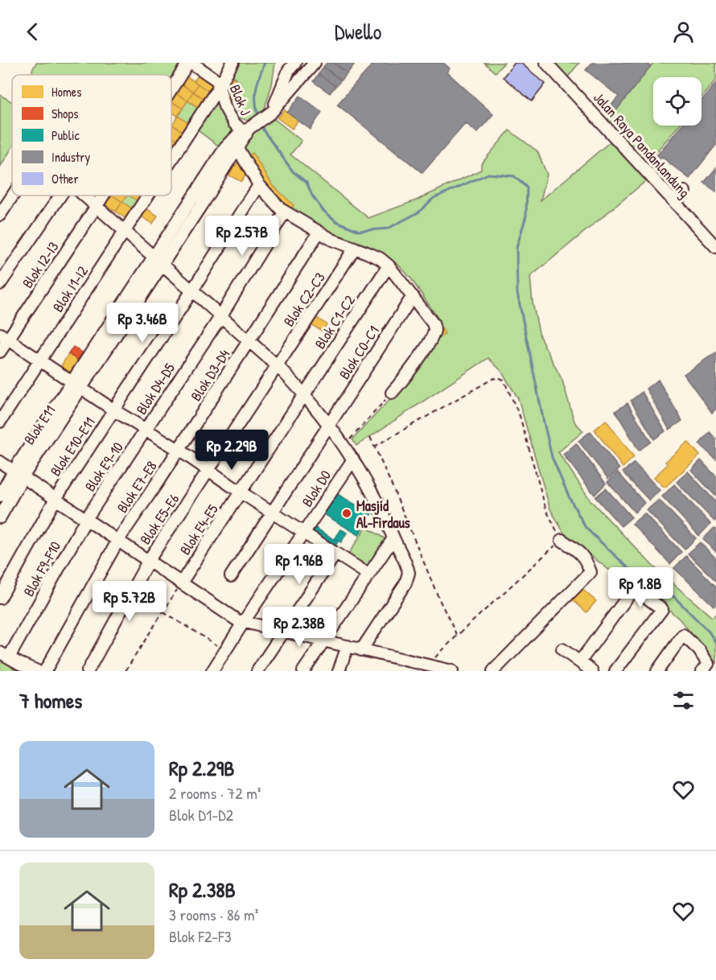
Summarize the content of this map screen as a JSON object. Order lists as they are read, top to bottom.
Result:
{
  "streets": {
    "street": [
      "Blok J",
      "Jalan Raya Pandanlandung",
      "Blok I2-I3",
      "Blok I1-I2",
      "Blok C2-C3",
      "Blok C1-C2",
      "Blok C0-C1",
      "Blok D3-D4",
      "Blok D4-D5",
      "Blok E11",
      "Blok E10-E11",
      "Blok E9-10",
      "Blok E7-E8",
      "Blok D0",
      "Blok E5-E6",
      "Blok E4-E5",
      "Blok F9-F10"
    ]
  },
  "crossings": [
    ["Blok J", "Blok I1-I2"],
    ["Blok C2-C3", "Blok E5-E6"],
    ["Blok C1-C2", "Blok E4-E5"],
    ["Blok D3-D4", "Blok E7-E8"],
    ["Blok D4-D5", "Blok E9-10"],
    ["Blok E9-10", "Blok F9-F10"]
  ],
  "places": ["Masjid Al-Firdaus"],
  "legend": [
    "Homes",
    "Shops",
    "Public",
    "Industry",
    "Other"
  ],
  "page": {
    "header": "Dwello",
    "price": [
      "Rp 2.57B",
      "Rp 3.46B",
      "Rp 2.29B",
      "Rp 1.96B",
      "Rp 1.8B",
      "Rp 5.72B",
      "Rp 2.38B"
    ],
    "heading": "7 homes",
    "list": [
      {
        "name": "Rp 2.29B",
        "note": "2 rooms · 72 m² · Blok D1-D2"
      },
      {
        "name": "Rp 2.38B",
        "note": "3 rooms · 86 m² · Blok F2-F3"
      }
    ]
  }
}
